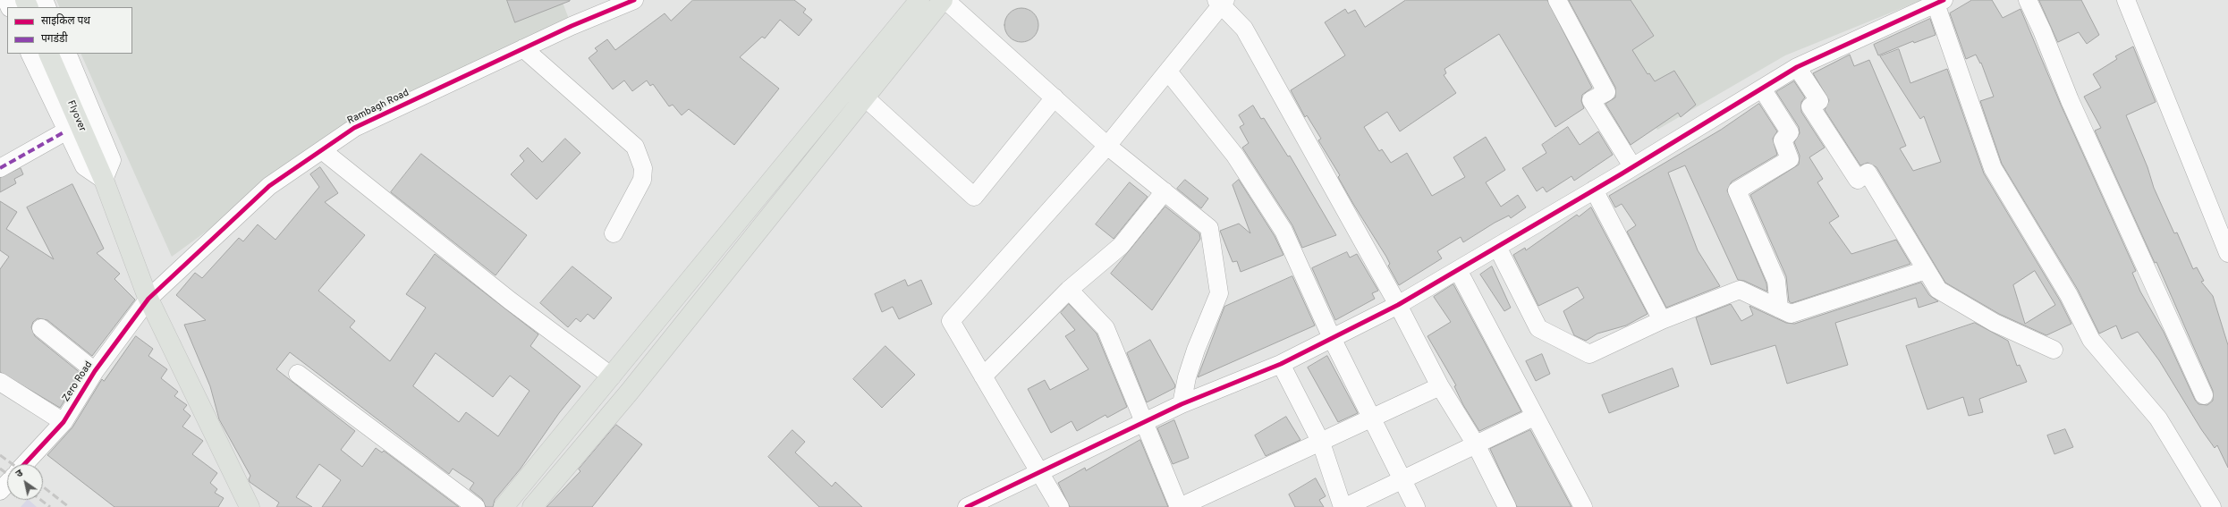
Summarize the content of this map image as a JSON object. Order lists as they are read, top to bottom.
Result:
{
  "streets": {
    "main road": ["Flyover"],
    "street": ["Rambagh Road", "Zero Road"]
  },
  "crossings": [
    ["Rambagh Road", "Flyover"],
    ["Rambagh Road", "Zero Road"],
    ["Flyover", "Zero Road"]
  ],
  "legend": ["साइकिल पथ", "पगडंडी"],
  "north": "top left"
}
